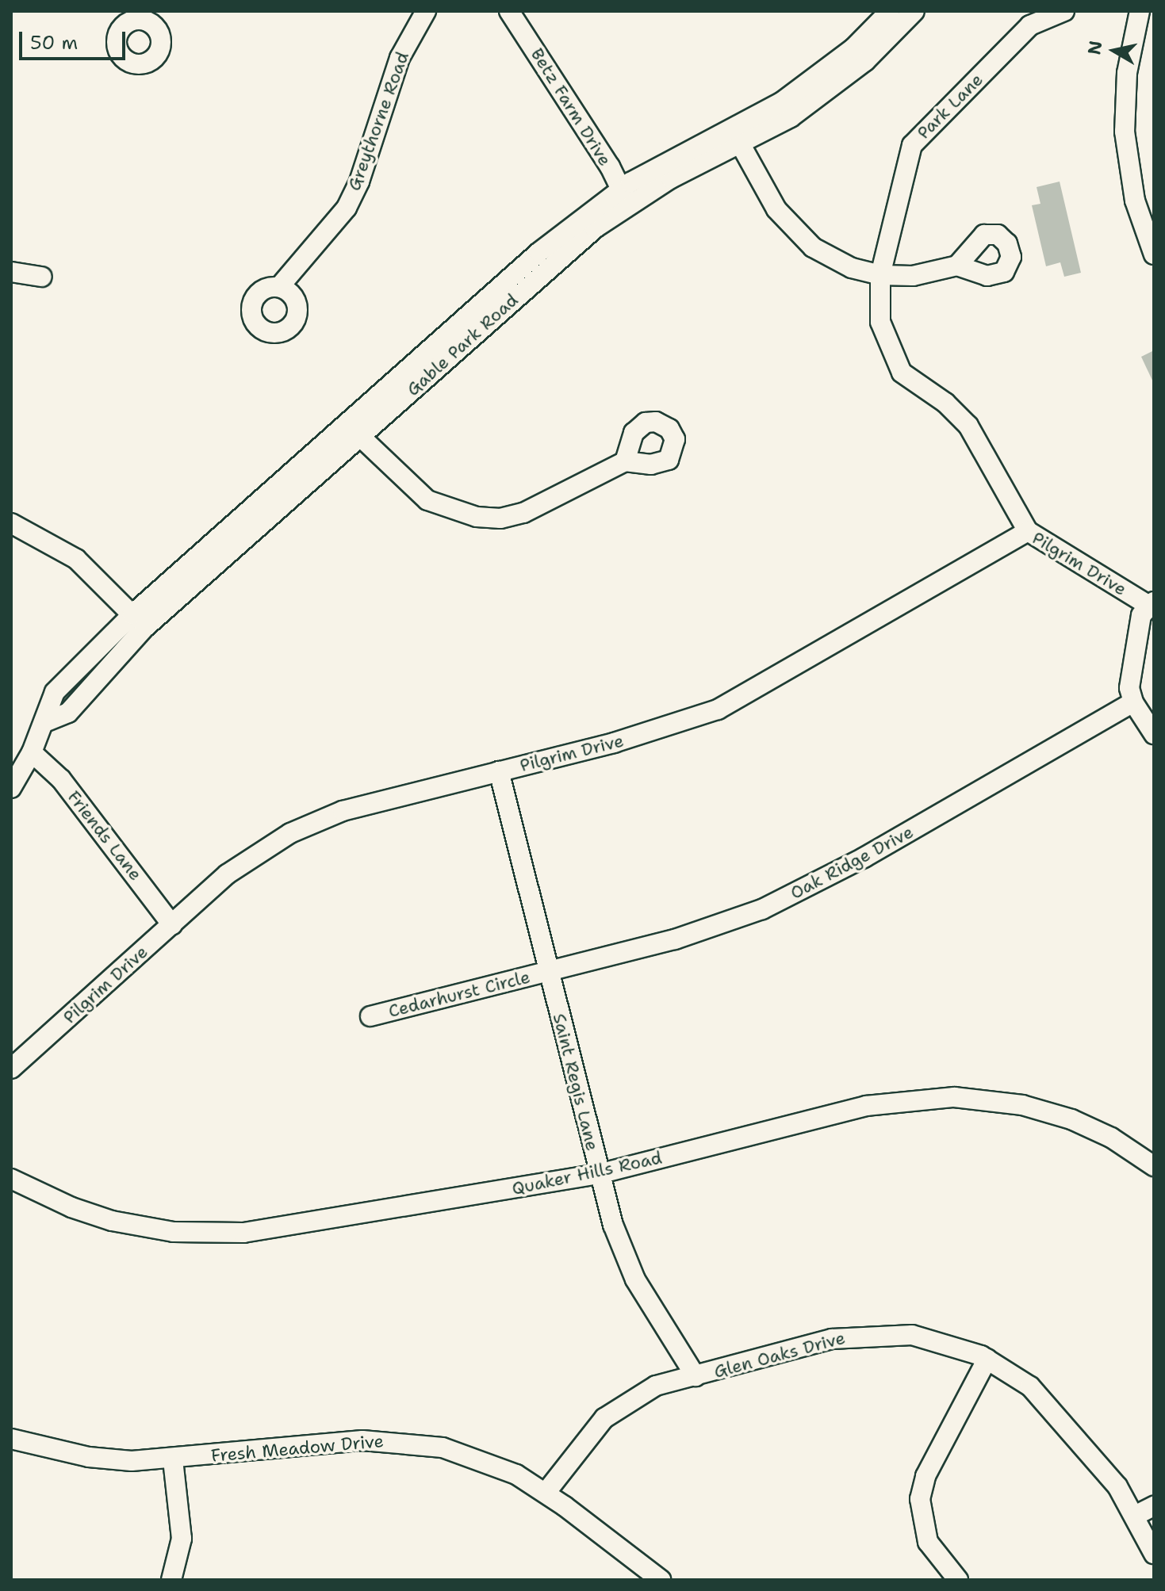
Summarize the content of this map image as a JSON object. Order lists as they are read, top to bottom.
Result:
{
  "streets": {
    "street": [
      "Park Lane",
      "Betz Farm Drive",
      "Greythorne Road",
      "Gable Park Road",
      "Pilgrim Drive",
      "Friends Lane",
      "Oak Ridge Drive",
      "Cedarhurst Circle",
      "Saint Regis Lane",
      "Quaker Hills Road",
      "Glen Oaks Drive",
      "Fresh Meadow Drive"
    ]
  },
  "crossings": [
    ["Park Lane", "Pilgrim Drive"],
    ["Betz Farm Drive", "Gable Park Road"],
    ["Gable Park Road", "Friends Lane"],
    ["Pilgrim Drive", "Friends Lane"],
    ["Pilgrim Drive", "Saint Regis Lane"],
    ["Oak Ridge Drive", "Cedarhurst Circle"],
    ["Oak Ridge Drive", "Saint Regis Lane"],
    ["Cedarhurst Circle", "Saint Regis Lane"],
    ["Saint Regis Lane", "Quaker Hills Road"],
    ["Saint Regis Lane", "Glen Oaks Drive"],
    ["Glen Oaks Drive", "Fresh Meadow Drive"]
  ],
  "scale_bar": "50 m",
  "north": "left"
}
